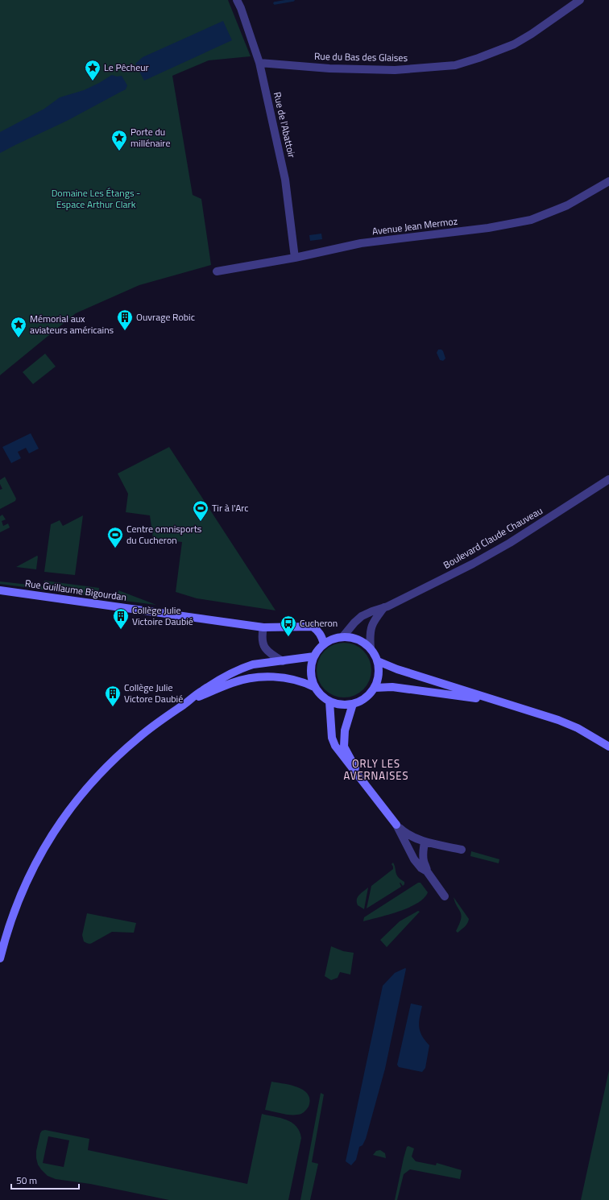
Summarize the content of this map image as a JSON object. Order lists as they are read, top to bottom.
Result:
{
  "streets": {
    "main road": ["Rue Guillaume Bigourdan"],
    "street": [
      "Rue du Bas des Glaises",
      "Rue de l'Abattoir",
      "Avenue Jean Mermoz",
      "Boulevard Claude Chauveau"
    ]
  },
  "crossings": [
    ["Rue du Bas des Glaises", "Rue de l'Abattoir"],
    ["Rue de l'Abattoir", "Avenue Jean Mermoz"],
    ["Boulevard Claude Chauveau", "Rue Guillaume Bigourdan"]
  ],
  "districts": ["ORLY LES AVERNAISES"],
  "parks": ["Domaine Les Étangs - Espace Arthur Clark"],
  "places": {
    "place": ["Le Pêcheur", "Porte du millénaire", "Mémorial aux aviateurs américains"],
    "building": ["Ouvrage Robic", "Collège Julie Victoire Daubié", "Collège Julie Victore Daubié"],
    "sports": ["Tir à l'Arc", "Centre omnisports du Cucheron"],
    "bus stop": ["Cucheron"]
  },
  "scale_bar": "50 m"
}
